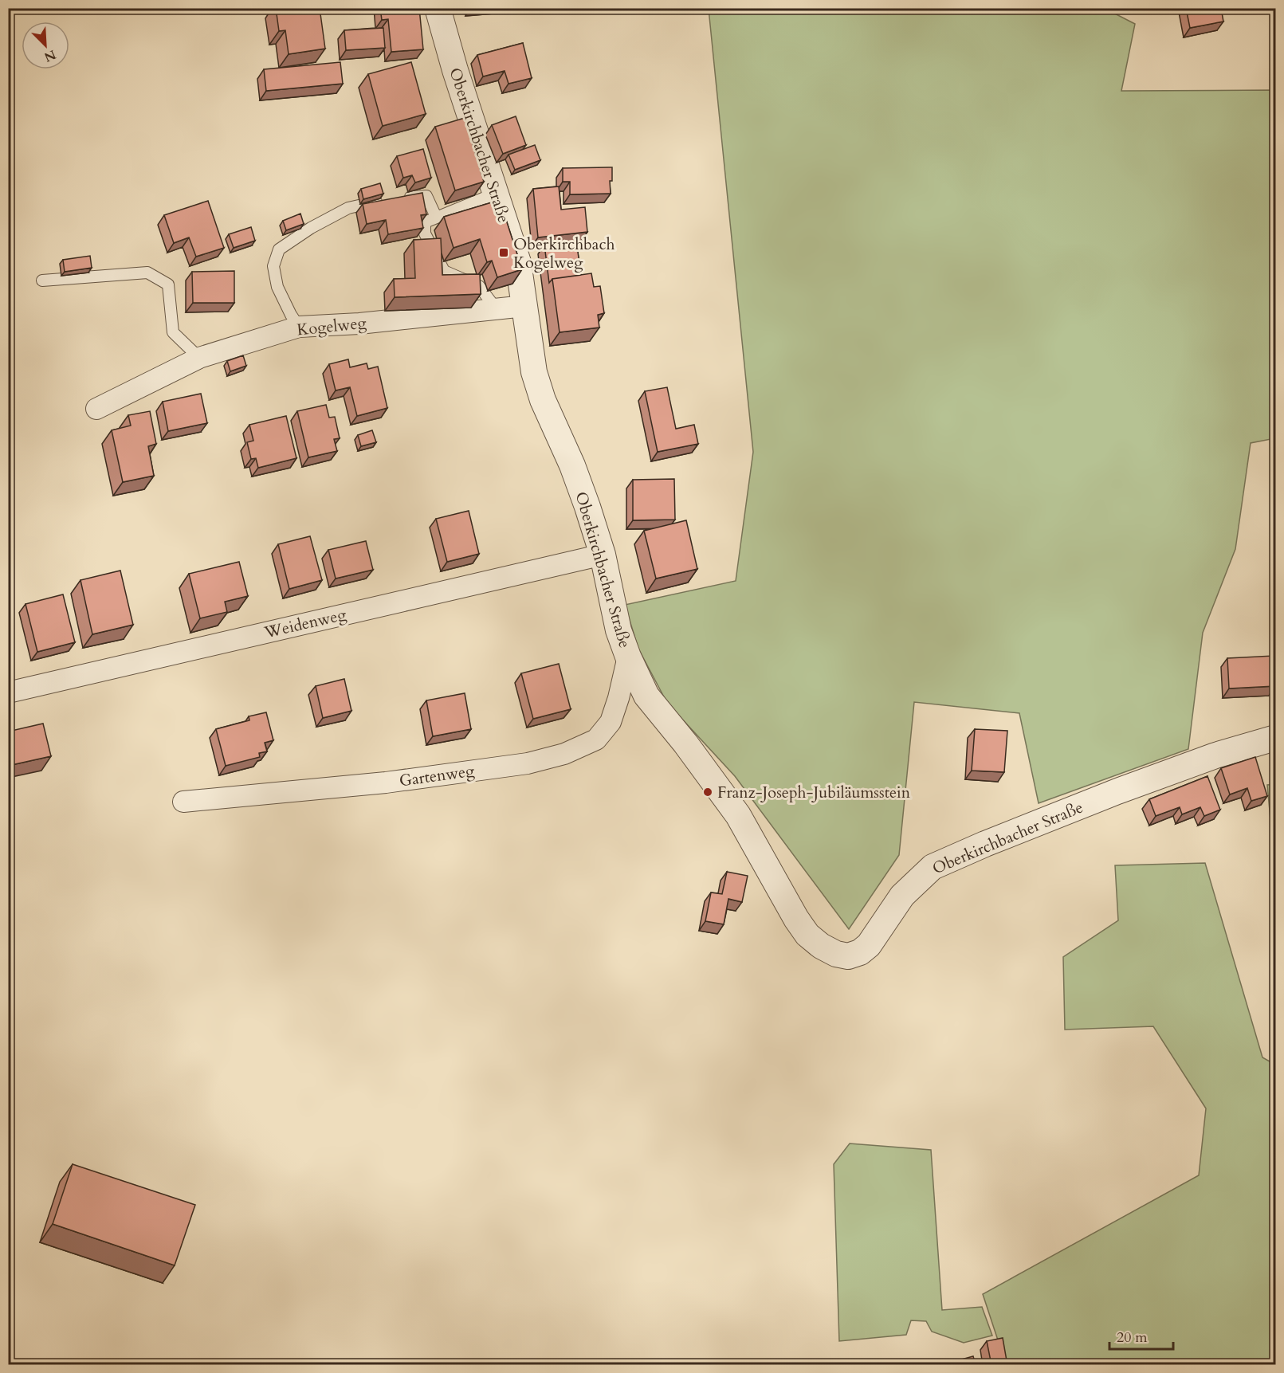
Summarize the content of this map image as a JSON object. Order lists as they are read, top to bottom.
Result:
{
  "streets": {
    "street": [
      "Oberkirchbacher Straße",
      "Kogelweg",
      "Weidenweg",
      "Gartenweg"
    ]
  },
  "crossings": [
    ["Oberkirchbacher Straße", "Kogelweg"],
    ["Oberkirchbacher Straße", "Weidenweg"],
    ["Oberkirchbacher Straße", "Gartenweg"]
  ],
  "places": {
    "transit": ["Oberkirchbach Kogelweg"],
    "other": ["Franz-Joseph-Jubiläumsstein"]
  },
  "scale_bar": "20 m",
  "north": "bottom right"
}
